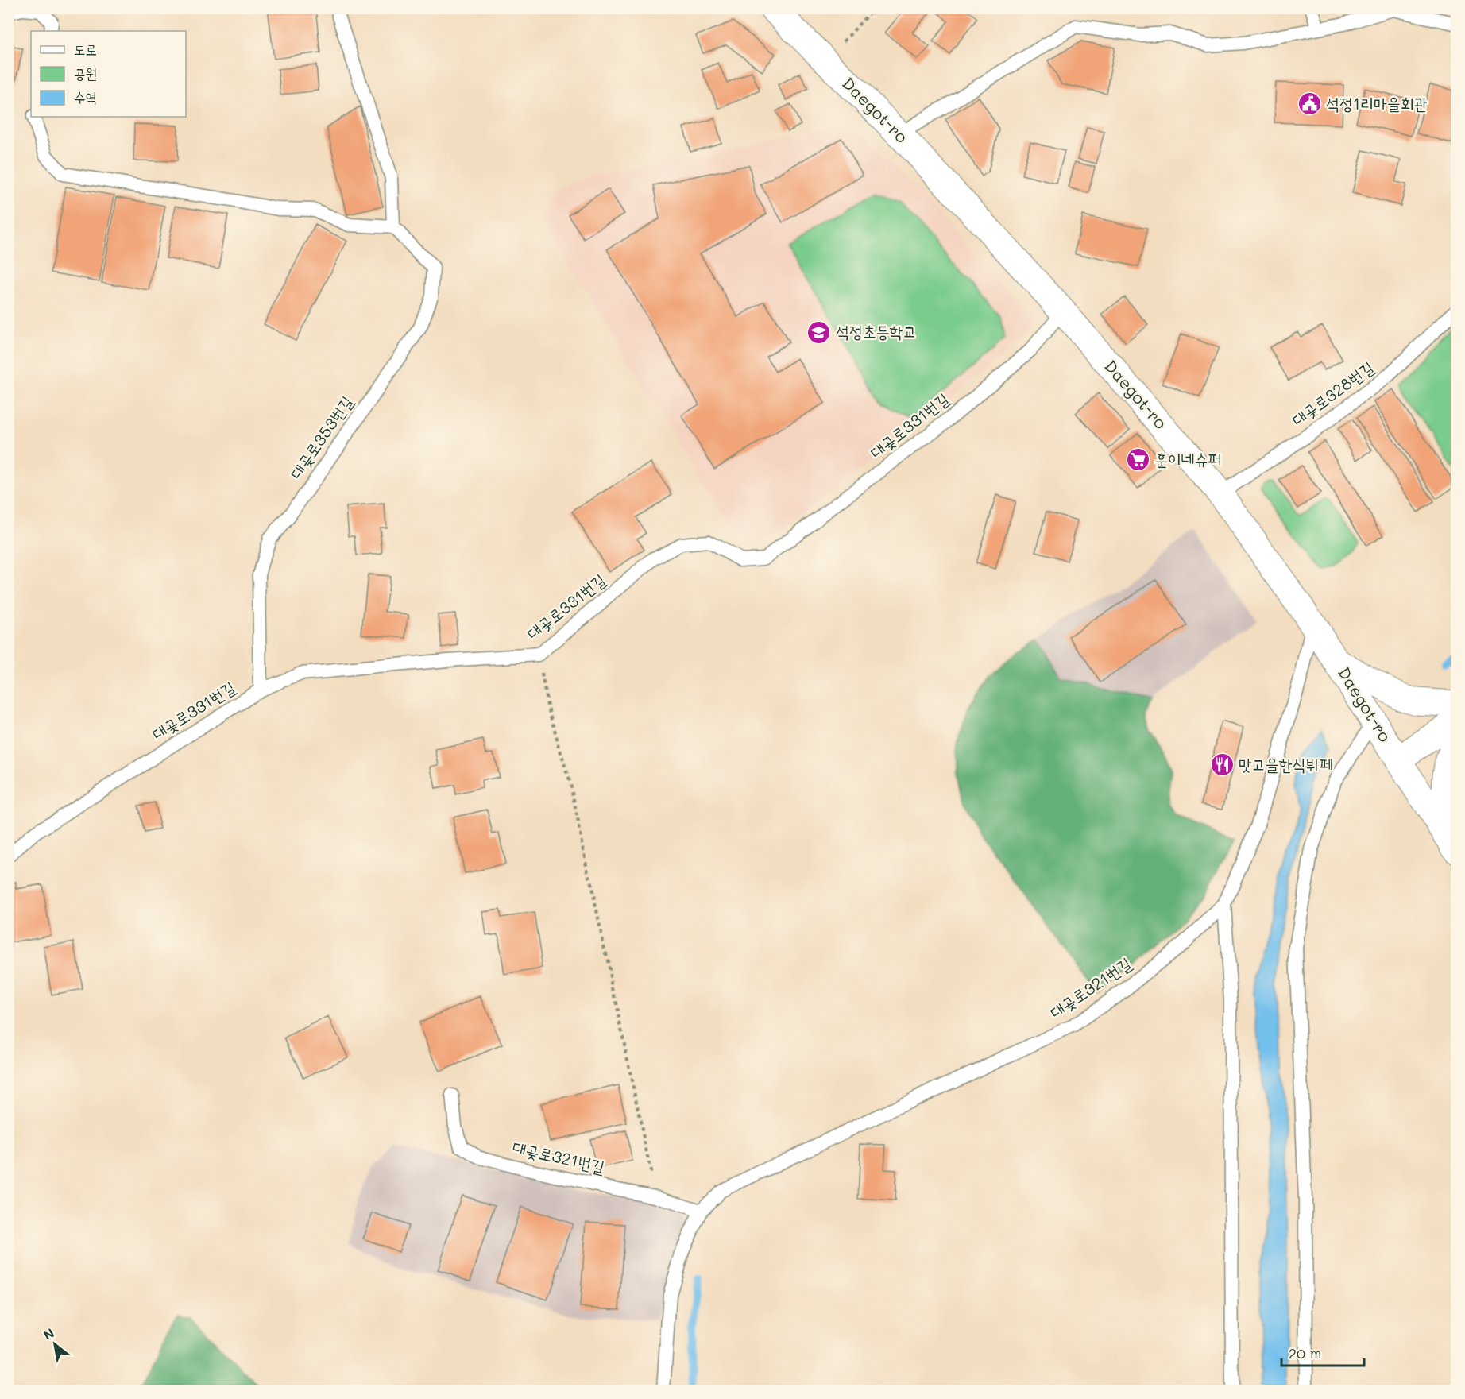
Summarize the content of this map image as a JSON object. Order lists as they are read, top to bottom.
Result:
{
  "streets": {
    "street": ["Daegot-ro"],
    "lane": [
      "대곶로328번길",
      "대곶로331번길",
      "대곶로353번길",
      "대곶로321번길"
    ]
  },
  "crossings": [
    ["Daegot-ro", "대곶로328번길"],
    ["Daegot-ro", "대곶로331번길"],
    ["Daegot-ro", "대곶로321번길"],
    ["대곶로331번길", "대곶로353번길"]
  ],
  "places": {
    "public building": ["석정1리마을회관"],
    "school or university": ["석정초등학교"],
    "supermarket": ["훈이네슈퍼"],
    "restaurant": ["맛고을한식뷔페"]
  },
  "legend": ["도로", "공원", "수역"],
  "scale_bar": "20 m",
  "north": "top left"
}
